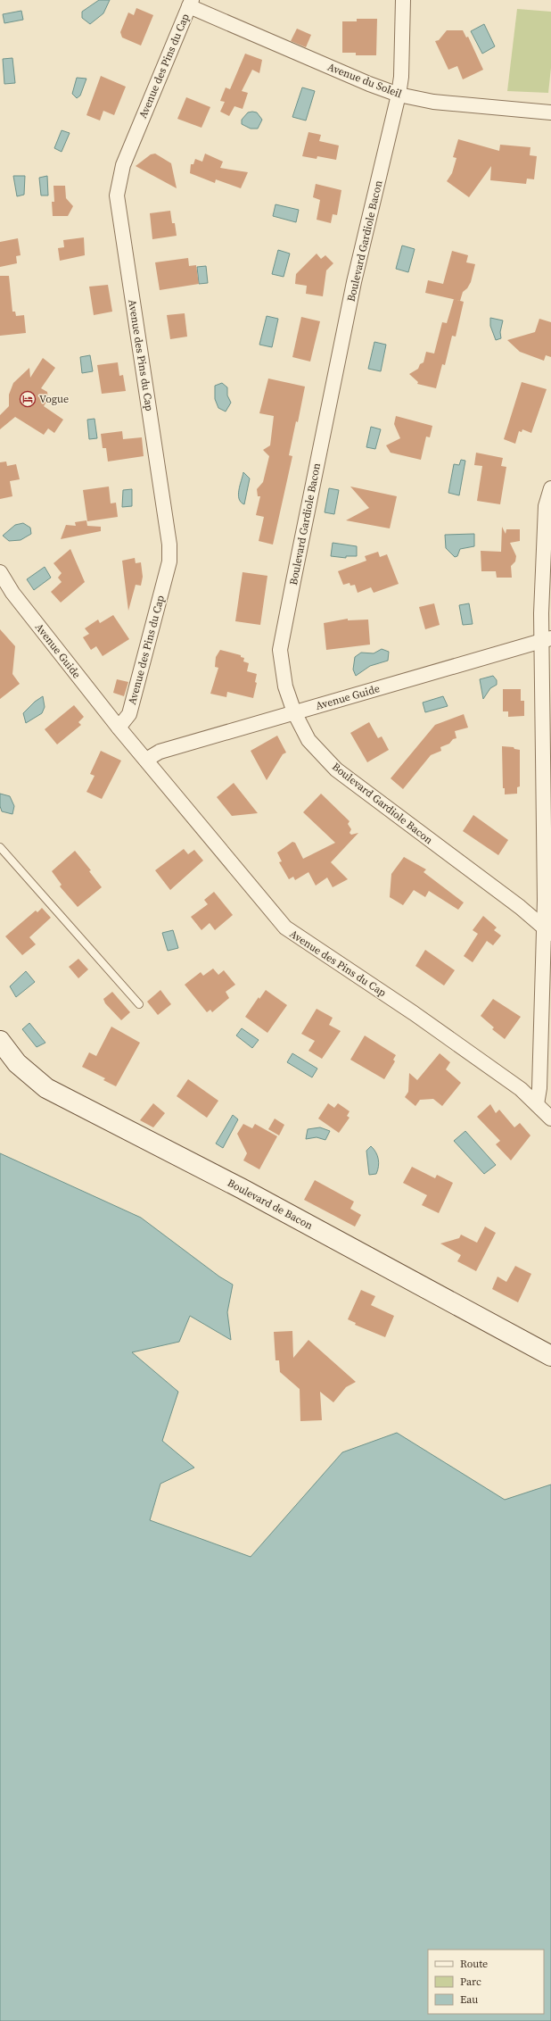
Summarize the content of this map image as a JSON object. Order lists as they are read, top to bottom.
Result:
{
  "streets": {
    "street": [
      "Avenue des Pins du Cap",
      "Avenue du Soleil",
      "Boulevard Gardiole Bacon",
      "Avenue Guide",
      "Boulevard de Bacon"
    ]
  },
  "crossings": [
    ["Avenue des Pins du Cap", "Avenue du Soleil"],
    ["Avenue des Pins du Cap", "Avenue Guide"],
    ["Avenue du Soleil", "Boulevard Gardiole Bacon"],
    ["Boulevard Gardiole Bacon", "Avenue Guide"]
  ],
  "places": {
    "hotel": ["Vogue"]
  },
  "legend": ["Route", "Parc", "Eau"]
}
